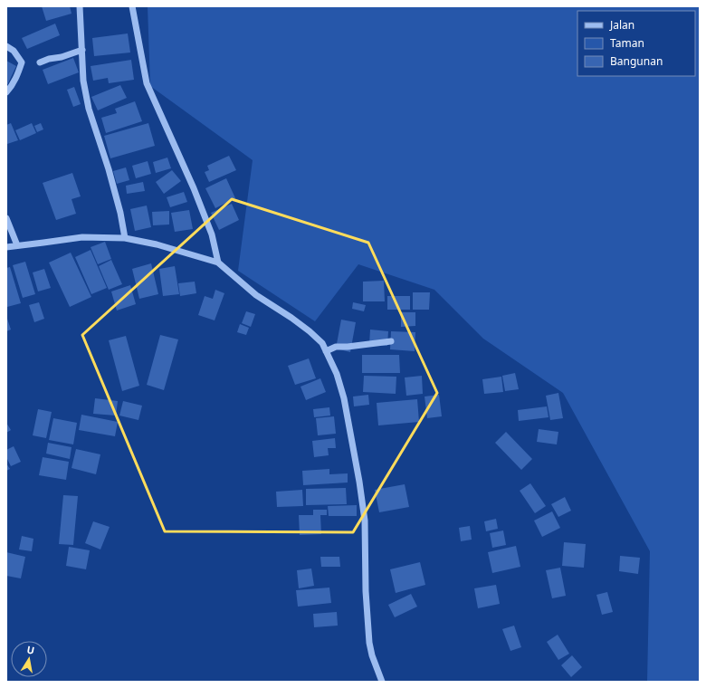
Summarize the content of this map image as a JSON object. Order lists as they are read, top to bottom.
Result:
{
  "legend": ["Jalan", "Taman", "Bangunan"],
  "north": "top"
}
